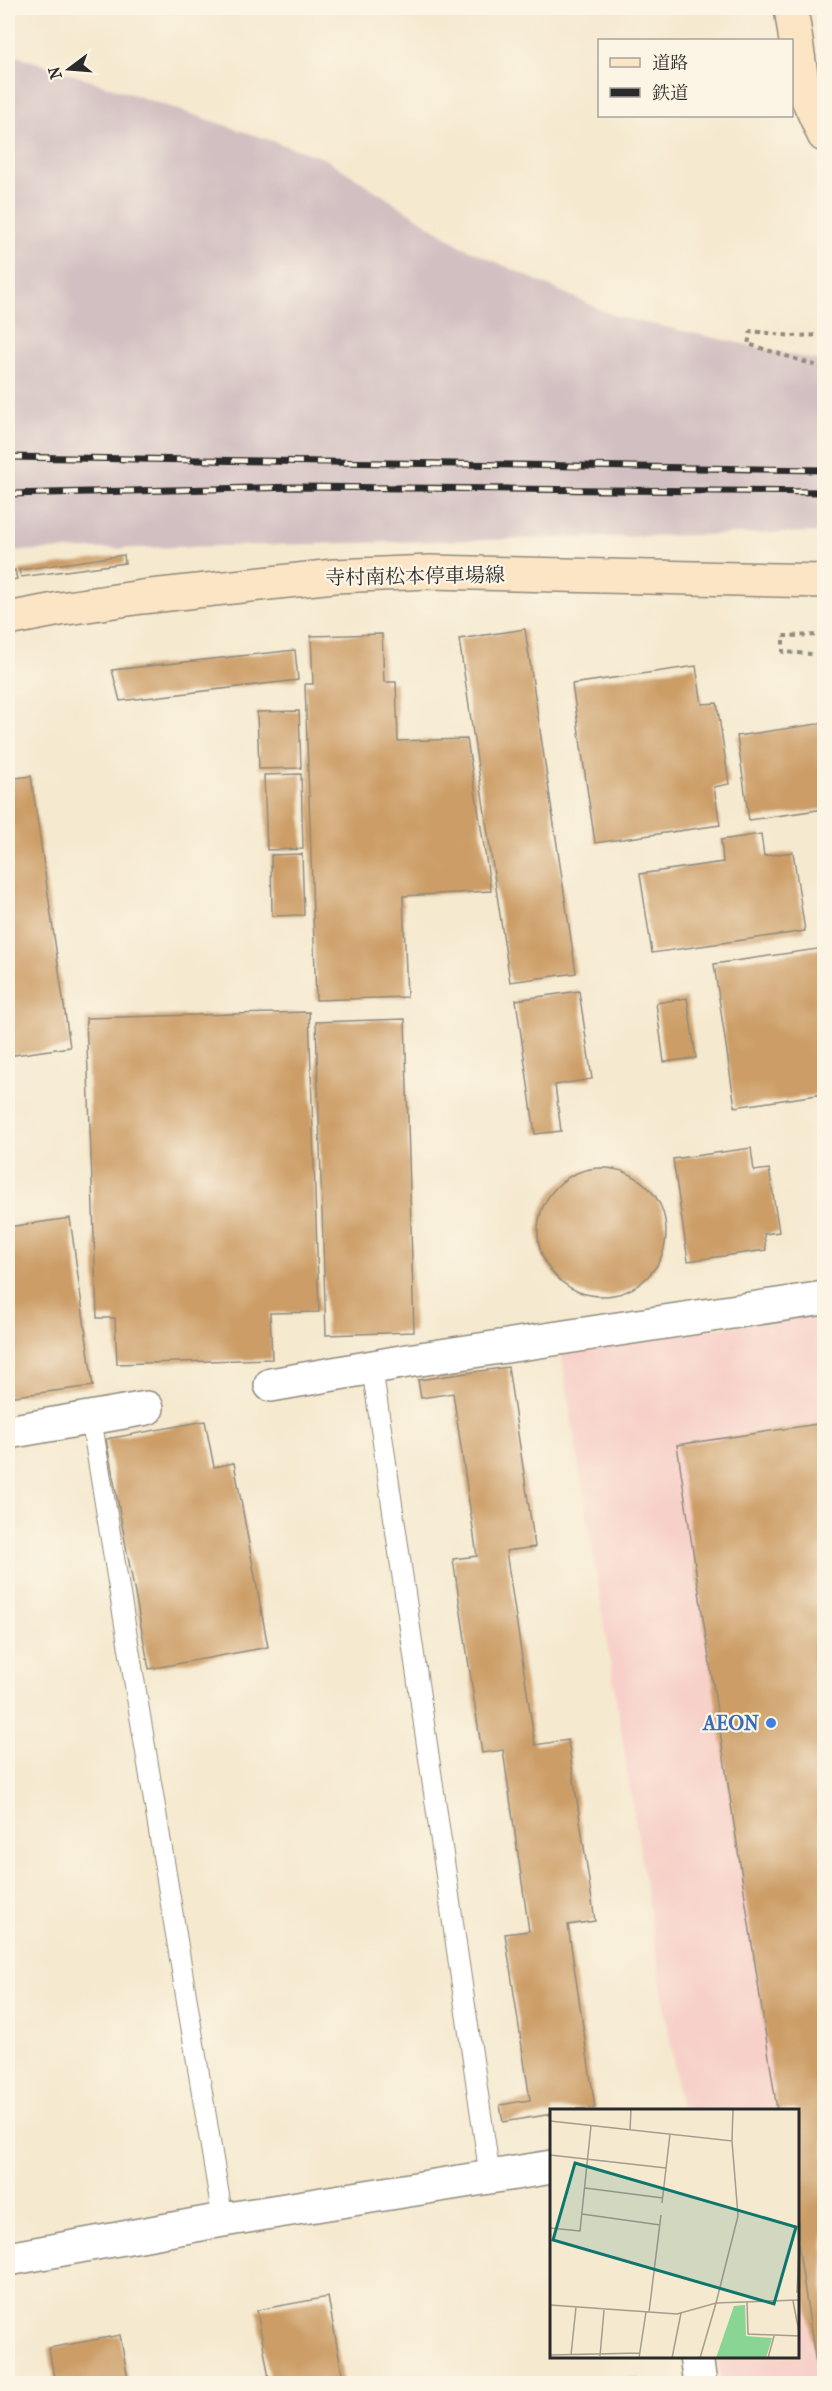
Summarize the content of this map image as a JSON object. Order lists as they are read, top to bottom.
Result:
{
  "streets": {
    "main road": ["寺村南松本停車場線"]
  },
  "places": ["AEON"],
  "legend": ["道路", "鉄道"],
  "north": "left"
}
